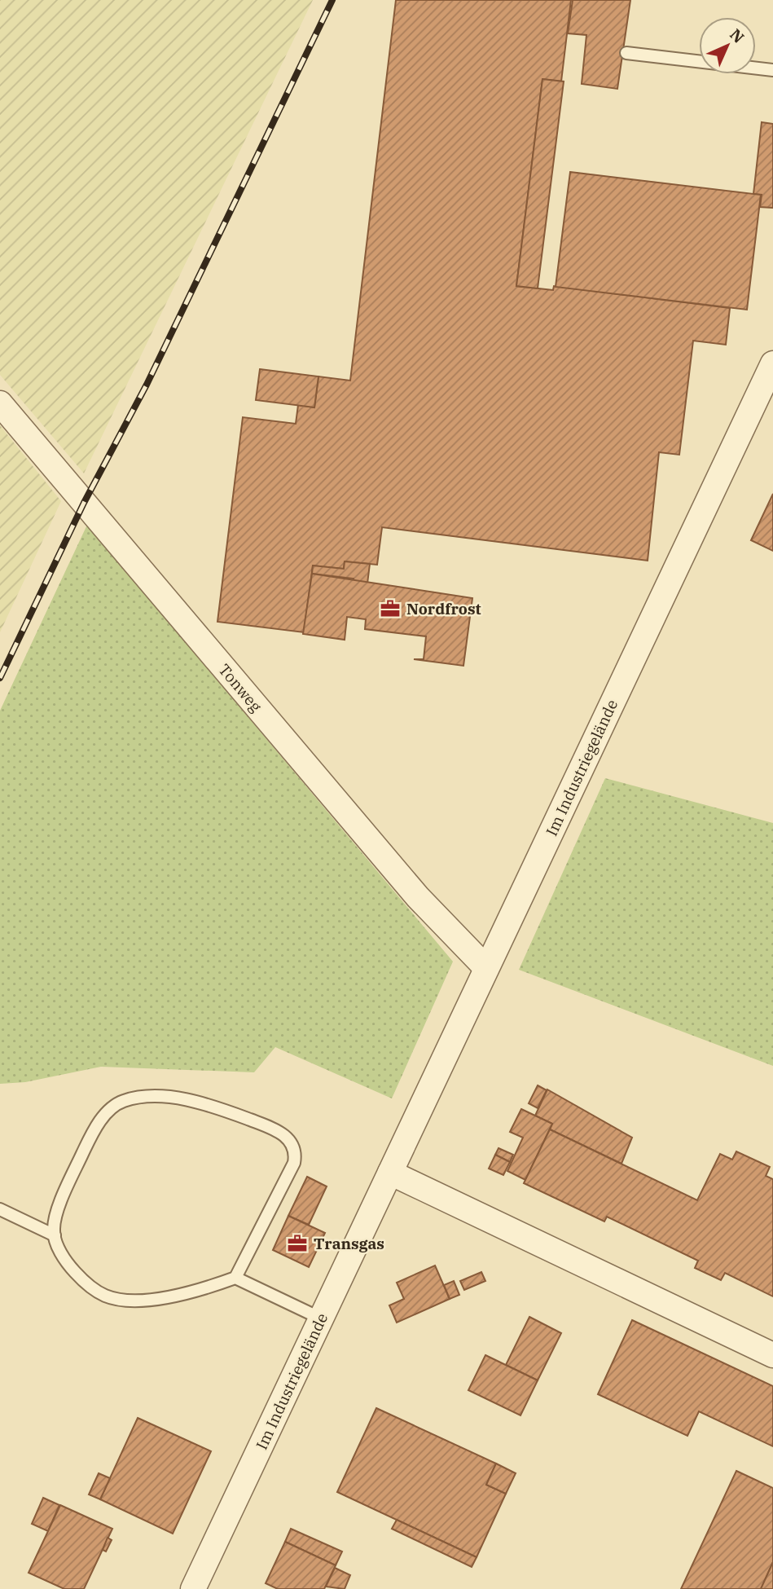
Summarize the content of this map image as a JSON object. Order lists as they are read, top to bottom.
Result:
{
  "streets": {
    "street": ["Tonweg", "Im Industriegelände"]
  },
  "crossings": [
    ["Tonweg", "Im Industriegelände"]
  ],
  "places": {
    "office": ["Nordfrost", "Transgas"]
  },
  "north": "top right"
}
